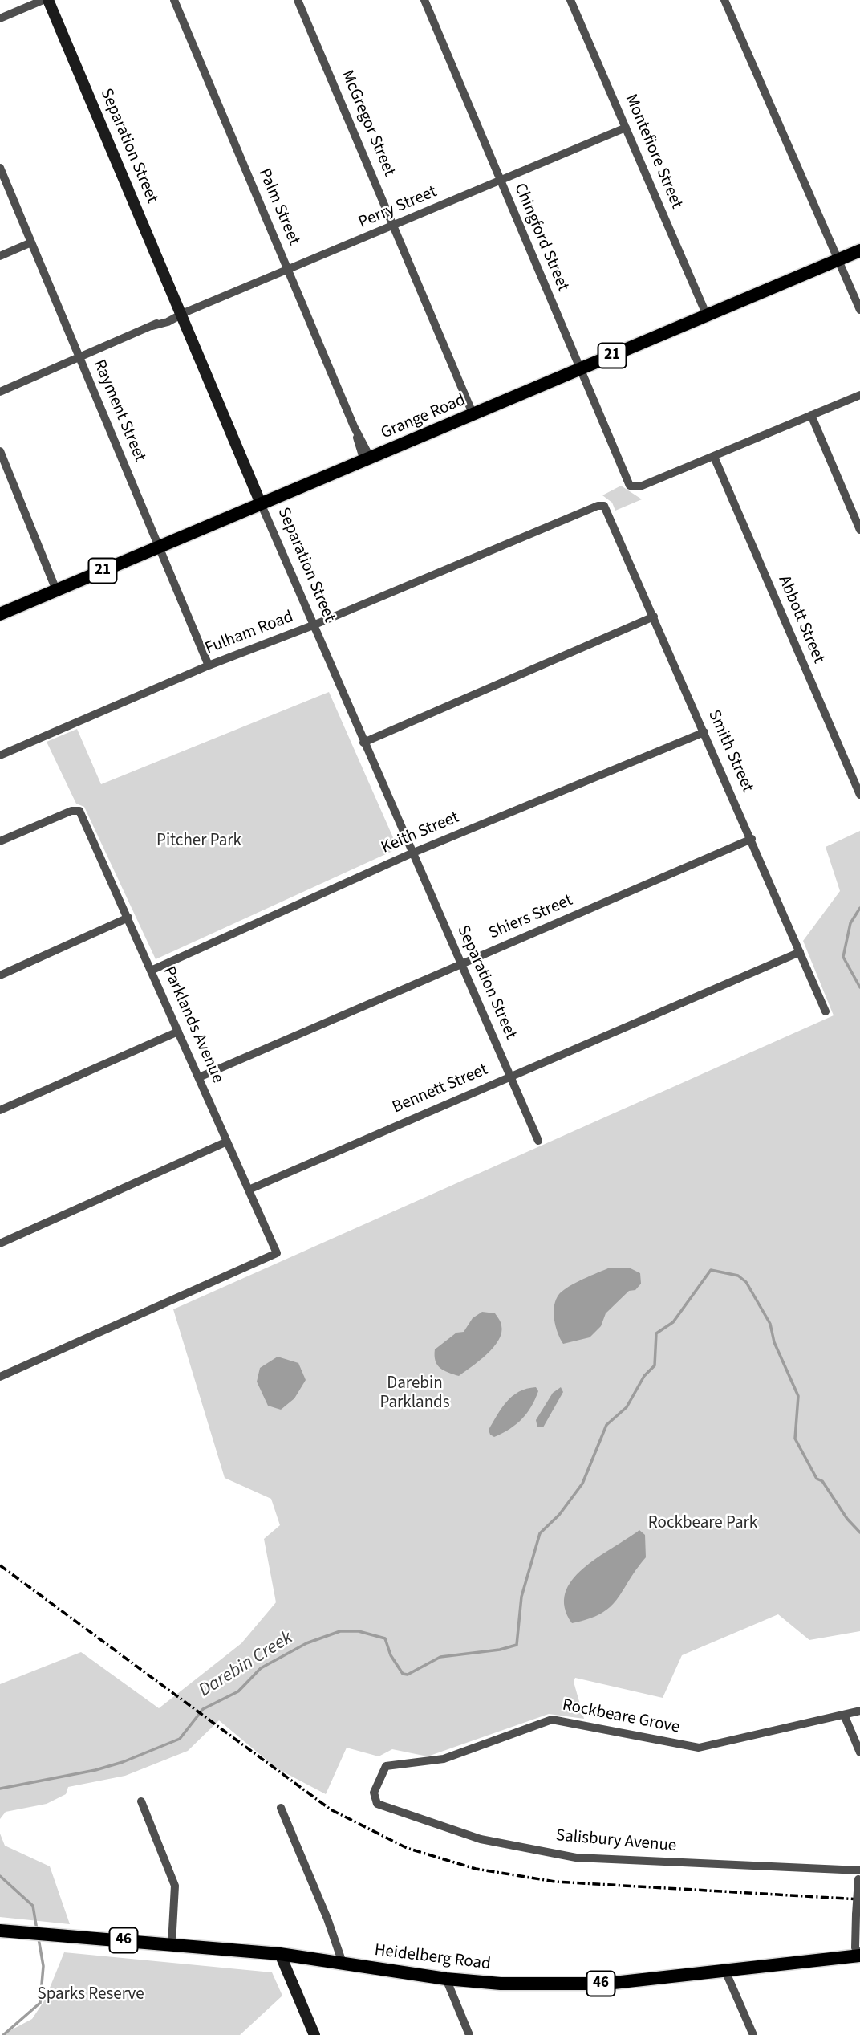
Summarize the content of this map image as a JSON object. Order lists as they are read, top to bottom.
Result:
{
  "streets": {
    "main road": [
      "21",
      "Grange Road",
      "46",
      "Heidelberg Road"
    ],
    "street": [
      "McGregor Street",
      "Separation Street",
      "Montefiore Street",
      "Palm Street",
      "Perry Street",
      "Chingford Street",
      "Rayment Street",
      "Abbott Street",
      "Fulham Road",
      "Smith Street",
      "Keith Street",
      "Shiers Street",
      "Parklands Avenue",
      "Bennett Street",
      "Rockbeare Grove",
      "Salisbury Avenue"
    ]
  },
  "crossings": [
    ["McGregor Street", "Perry Street"],
    ["McGregor Street", "Grange Road"],
    ["Separation Street", "Perry Street"],
    ["Separation Street", "Grange Road"],
    ["Separation Street", "Fulham Road"],
    ["Separation Street", "Keith Street"],
    ["Separation Street", "Shiers Street"],
    ["Separation Street", "Bennett Street"],
    ["Montefiore Street", "Perry Street"],
    ["Montefiore Street", "Grange Road"],
    ["Palm Street", "Perry Street"],
    ["Palm Street", "Grange Road"],
    ["Perry Street", "Chingford Street"],
    ["Perry Street", "Rayment Street"],
    ["Chingford Street", "Grange Road"],
    ["Chingford Street", "Abbott Street"],
    ["Rayment Street", "Grange Road"],
    ["Rayment Street", "Fulham Road"],
    ["Fulham Road", "Smith Street"],
    ["Smith Street", "Keith Street"],
    ["Smith Street", "Shiers Street"],
    ["Smith Street", "Bennett Street"],
    ["Keith Street", "Parklands Avenue"],
    ["Shiers Street", "Parklands Avenue"],
    ["Parklands Avenue", "Bennett Street"],
    ["Rockbeare Grove", "Salisbury Avenue"]
  ],
  "water": ["Darebin Creek"],
  "parks": [
    "Pitcher Park",
    "Darebin Parklands",
    "Rockbeare Park",
    "Sparks Reserve"
  ]
}
